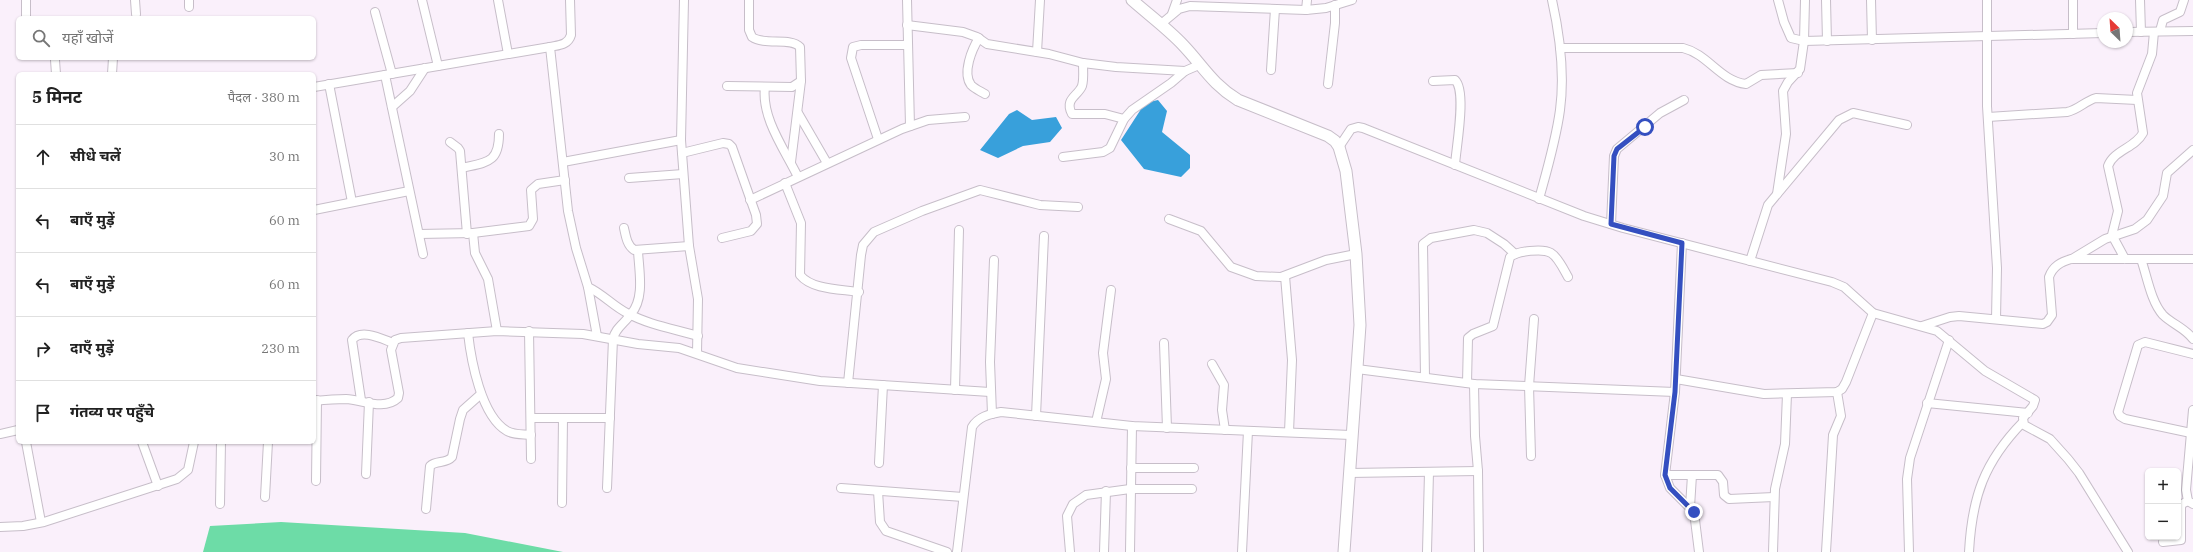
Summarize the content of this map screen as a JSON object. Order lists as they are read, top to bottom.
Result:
{
  "north": "top left",
  "page": {
    "search": "यहाँ खोजें",
    "heading": ["5 मिनट", "पैदल · 380 m"],
    "list": [
      ["सीधे चलें", "30 m"],
      ["बाएँ मुड़ें", "60 m"],
      ["बाएँ मुड़ें", "60 m"],
      ["दाएँ मुड़ें", "230 m"],
      "गंतव्य पर पहुँचे"
    ],
    "map_buttons": ["+", "−"]
  }
}
